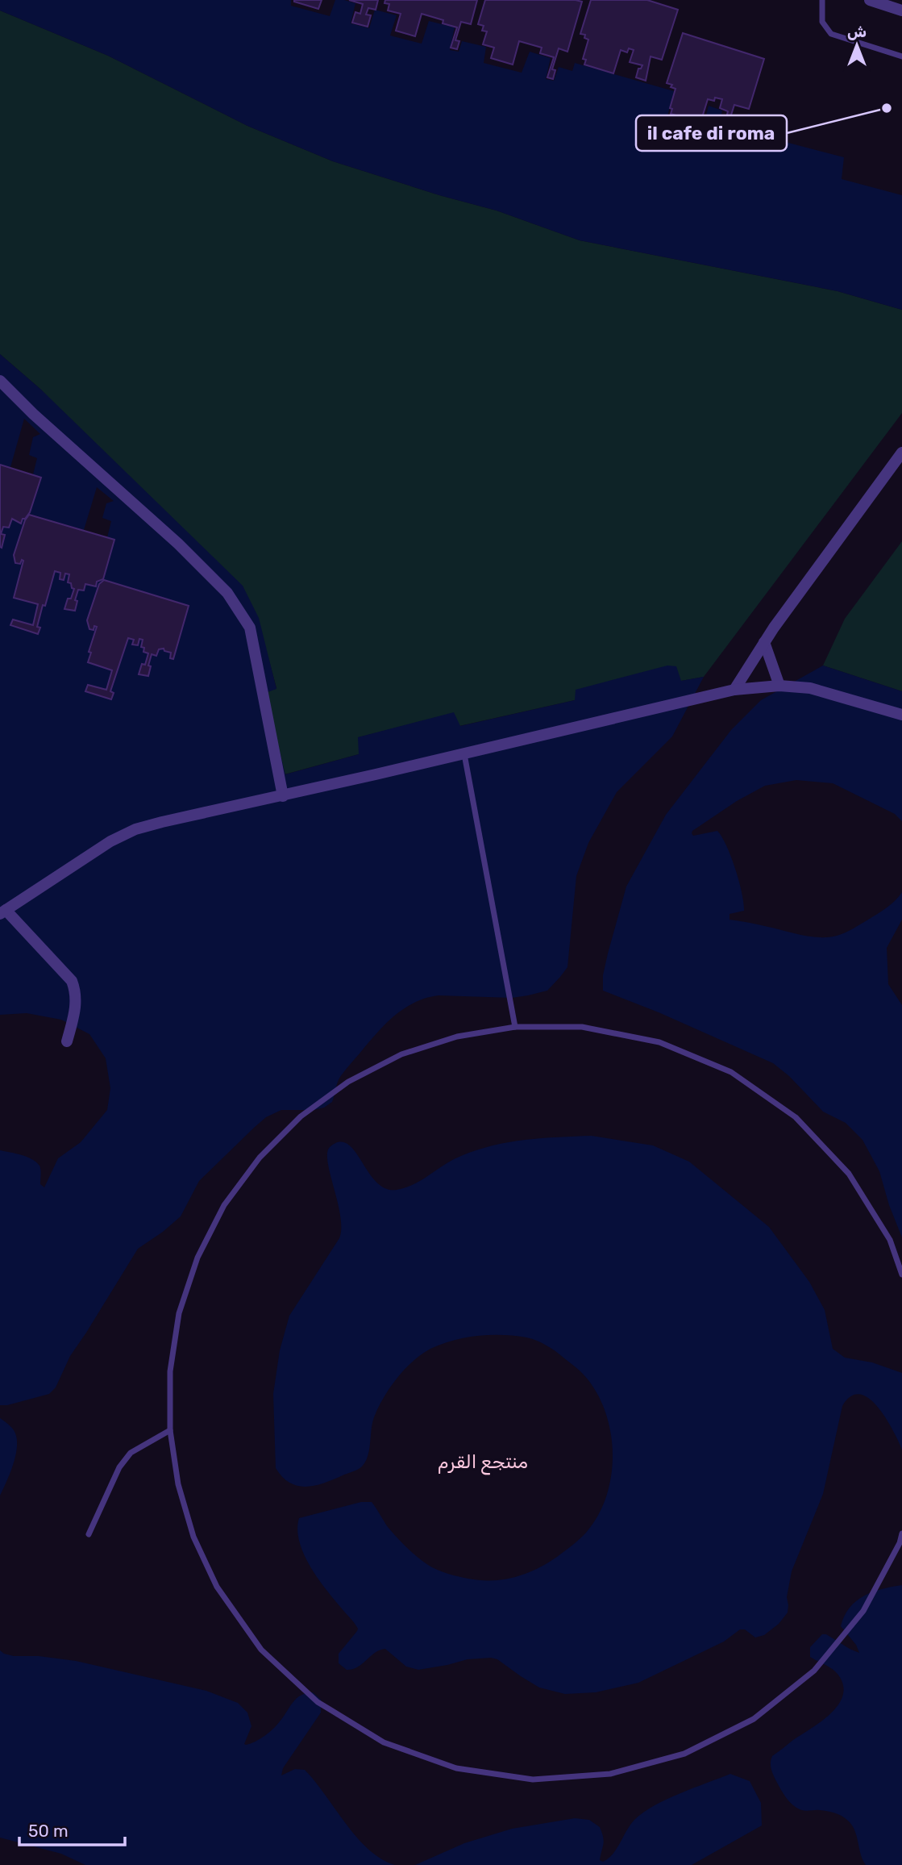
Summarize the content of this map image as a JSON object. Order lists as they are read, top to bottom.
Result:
{
  "districts": ["منتجع القرم"],
  "places": ["il cafe di roma"],
  "scale_bar": "50 m",
  "north": "top"
}
